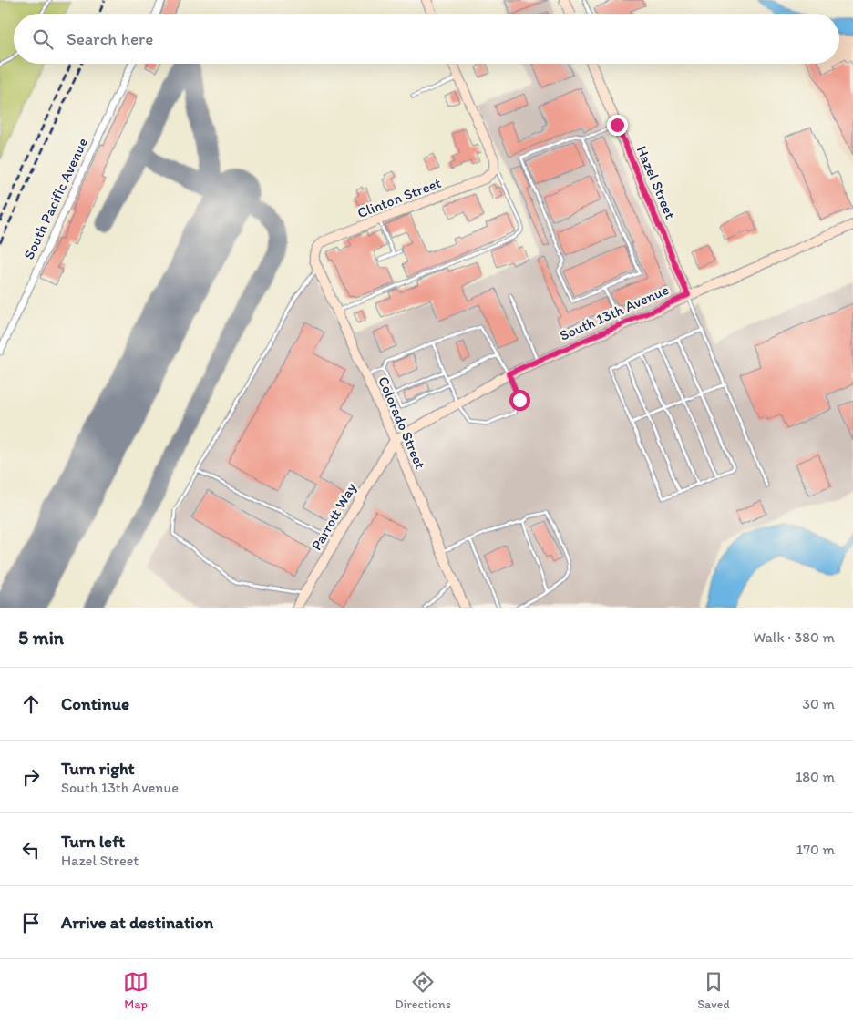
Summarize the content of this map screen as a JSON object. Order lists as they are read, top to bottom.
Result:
{
  "streets": {
    "street": [
      "Hazel Street",
      "Clinton Street",
      "South Pacific Avenue",
      "South 13th Avenue",
      "Colorado Street",
      "Parrott Way"
    ]
  },
  "crossings": [
    ["Hazel Street", "South 13th Avenue"],
    ["Clinton Street", "Colorado Street"],
    ["South 13th Avenue", "Colorado Street"],
    ["South 13th Avenue", "Parrott Way"],
    ["Colorado Street", "Parrott Way"]
  ],
  "page": {
    "search": "Search here",
    "heading": ["5 min", "Walk · 380 m"],
    "list": [
      ["Continue", "30 m"],
      ["Turn right", "South 13th Avenue", "180 m"],
      ["Turn left", "Hazel Street", "170 m"],
      "Arrive at destination"
    ],
    "nav": ["Map", "Directions", "Saved"]
  }
}
